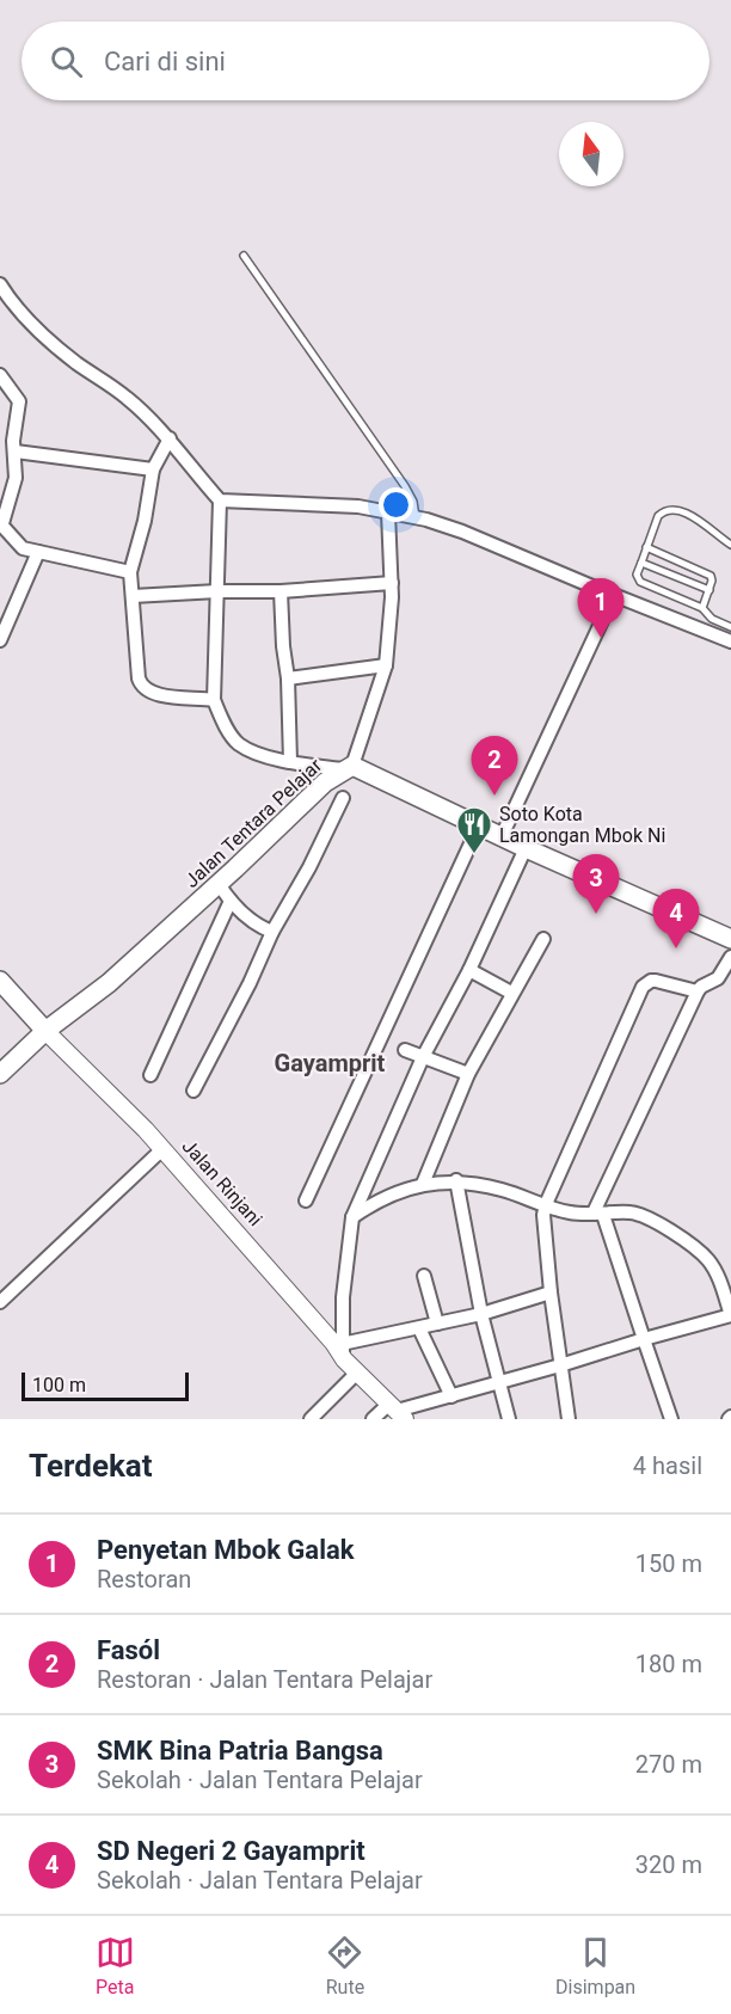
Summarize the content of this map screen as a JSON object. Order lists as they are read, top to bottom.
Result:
{
  "streets": {
    "main road": ["Jalan Tentara Pelajar", "Jalan Rinjani"]
  },
  "crossings": [
    ["Jalan Tentara Pelajar", "Jalan Rinjani"]
  ],
  "districts": ["Gayamprit"],
  "places": {
    "restaurant": ["Soto Kota Lamongan Mbok Ni"]
  },
  "scale_bar": "100 m",
  "north": "top",
  "page": {
    "search": "Cari di sini",
    "pins": [
      "1",
      "2",
      "3",
      "4"
    ],
    "scale": "100 m",
    "heading": ["Terdekat", "4 hasil"],
    "list": [
      {
        "mark": "1",
        "name": "Penyetan Mbok Galak",
        "note": "Restoran",
        "value": "150 m"
      },
      {
        "mark": "2",
        "name": "Fasól",
        "note": "Restoran · Jalan Tentara Pelajar",
        "value": "180 m"
      },
      {
        "mark": "3",
        "name": "SMK Bina Patria Bangsa",
        "note": "Sekolah · Jalan Tentara Pelajar",
        "value": "270 m"
      },
      {
        "mark": "4",
        "name": "SD Negeri 2 Gayamprit",
        "note": "Sekolah · Jalan Tentara Pelajar",
        "value": "320 m"
      }
    ],
    "nav": ["Peta", "Rute", "Disimpan"]
  }
}
